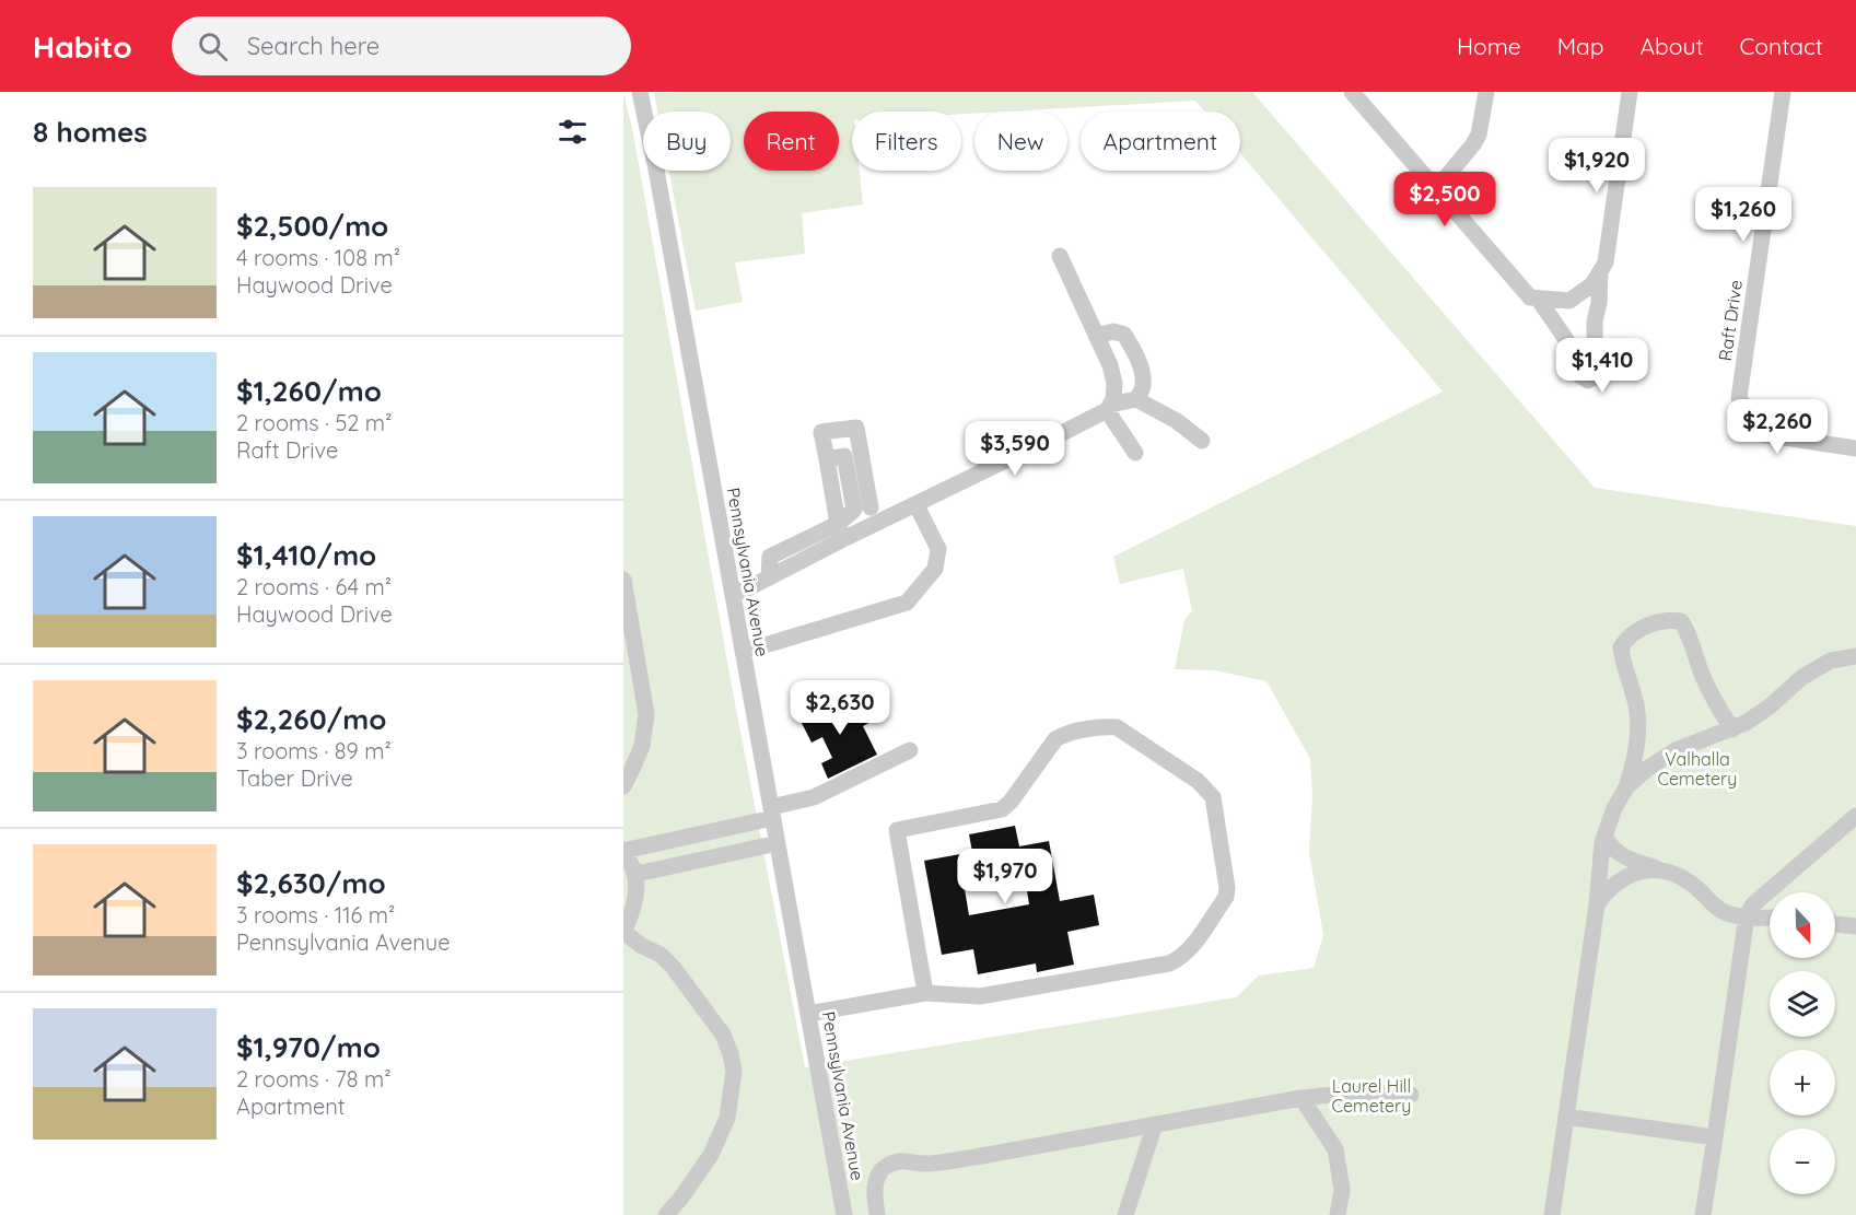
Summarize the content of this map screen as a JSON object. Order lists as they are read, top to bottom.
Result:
{
  "streets": {
    "street": ["Raft Drive", "Pennsylvania Avenue"]
  },
  "parks": ["Valhalla Cemetery", "Laurel Hill Cemetery"],
  "north": "bottom",
  "page": {
    "header": "Habito",
    "search": "Search here",
    "nav": [
      "Home",
      "Map",
      "About",
      "Contact"
    ],
    "heading": "8 homes",
    "chip": [
      "Buy",
      "Rent",
      "Filters",
      "New",
      "Apartment"
    ],
    "price": [
      "$1,920",
      "$2,500",
      "$1,260",
      "$1,410",
      "$2,260",
      "$3,590",
      "$2,630",
      "$1,970"
    ],
    "list": [
      {
        "name": "$2,500/mo",
        "note": "4 rooms · 108 m² · Haywood Drive"
      },
      {
        "name": "$1,260/mo",
        "note": "2 rooms · 52 m² · Raft Drive"
      },
      {
        "name": "$1,410/mo",
        "note": "2 rooms · 64 m² · Haywood Drive"
      },
      {
        "name": "$2,260/mo",
        "note": "3 rooms · 89 m² · Taber Drive"
      },
      {
        "name": "$2,630/mo",
        "note": "3 rooms · 116 m² · Pennsylvania Avenue"
      },
      {
        "name": "$1,970/mo",
        "note": "2 rooms · 78 m² · Apartment"
      }
    ],
    "map_buttons": ["+", "−"]
  }
}
